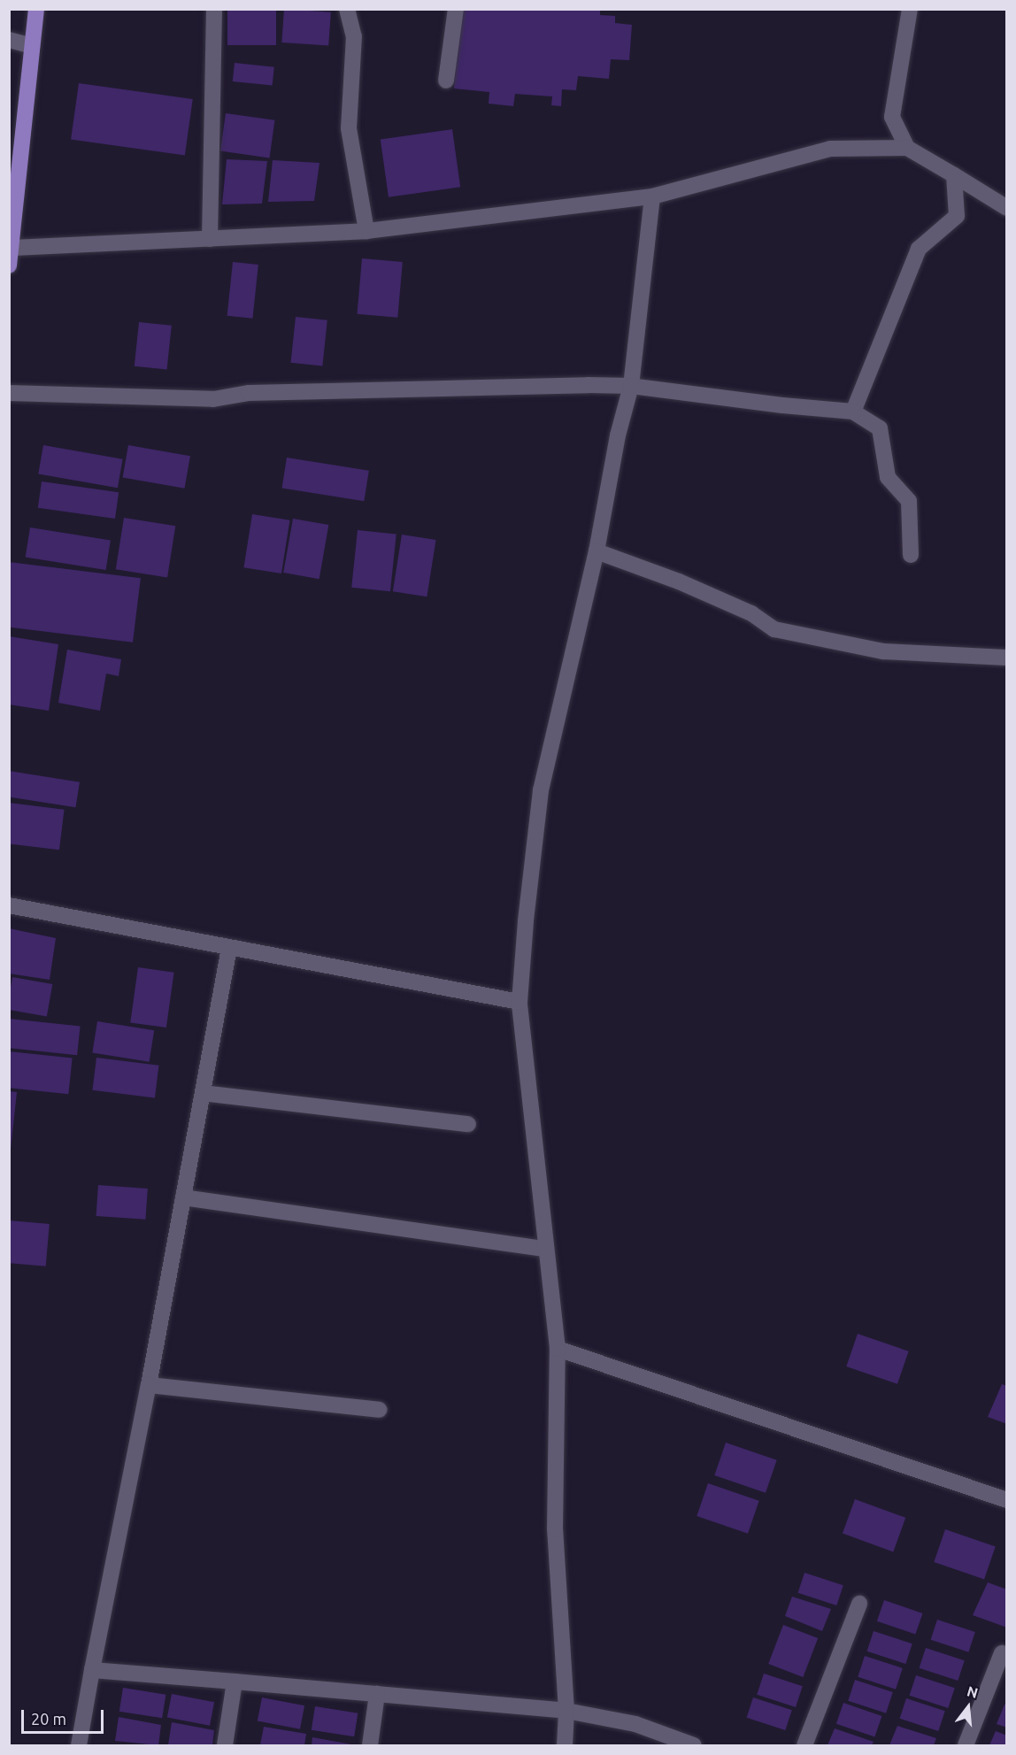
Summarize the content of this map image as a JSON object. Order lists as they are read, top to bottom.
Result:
{
  "scale_bar": "20 m",
  "north": "top"
}
